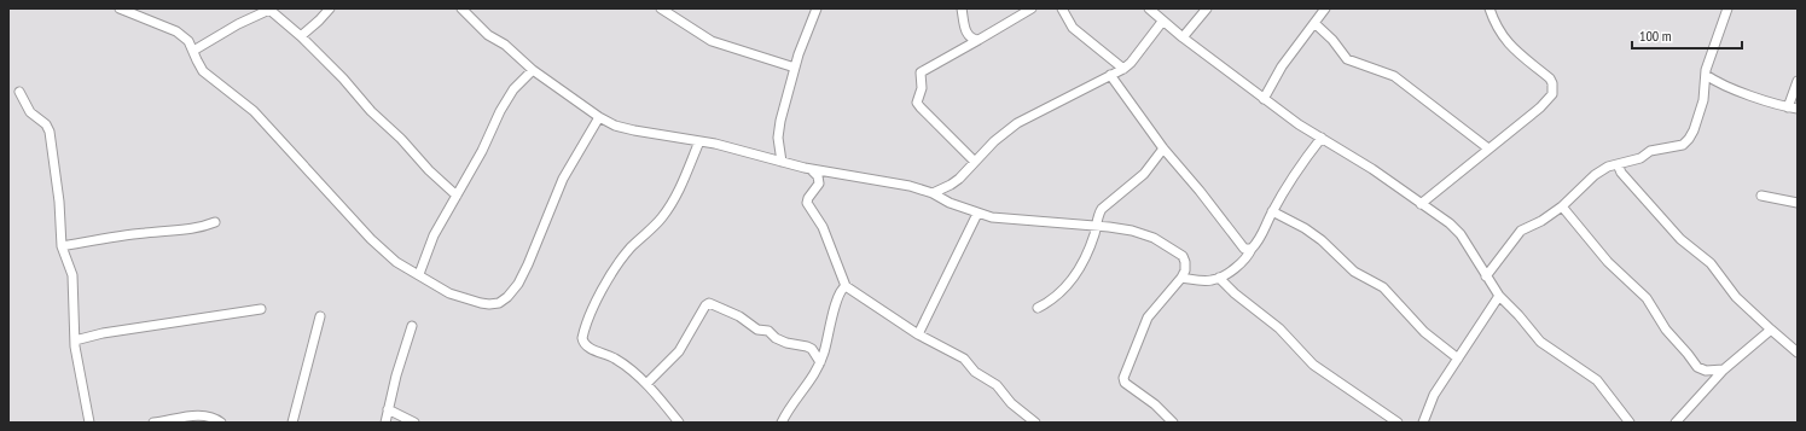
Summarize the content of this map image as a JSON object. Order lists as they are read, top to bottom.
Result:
{
  "scale_bar": "100 m"
}
